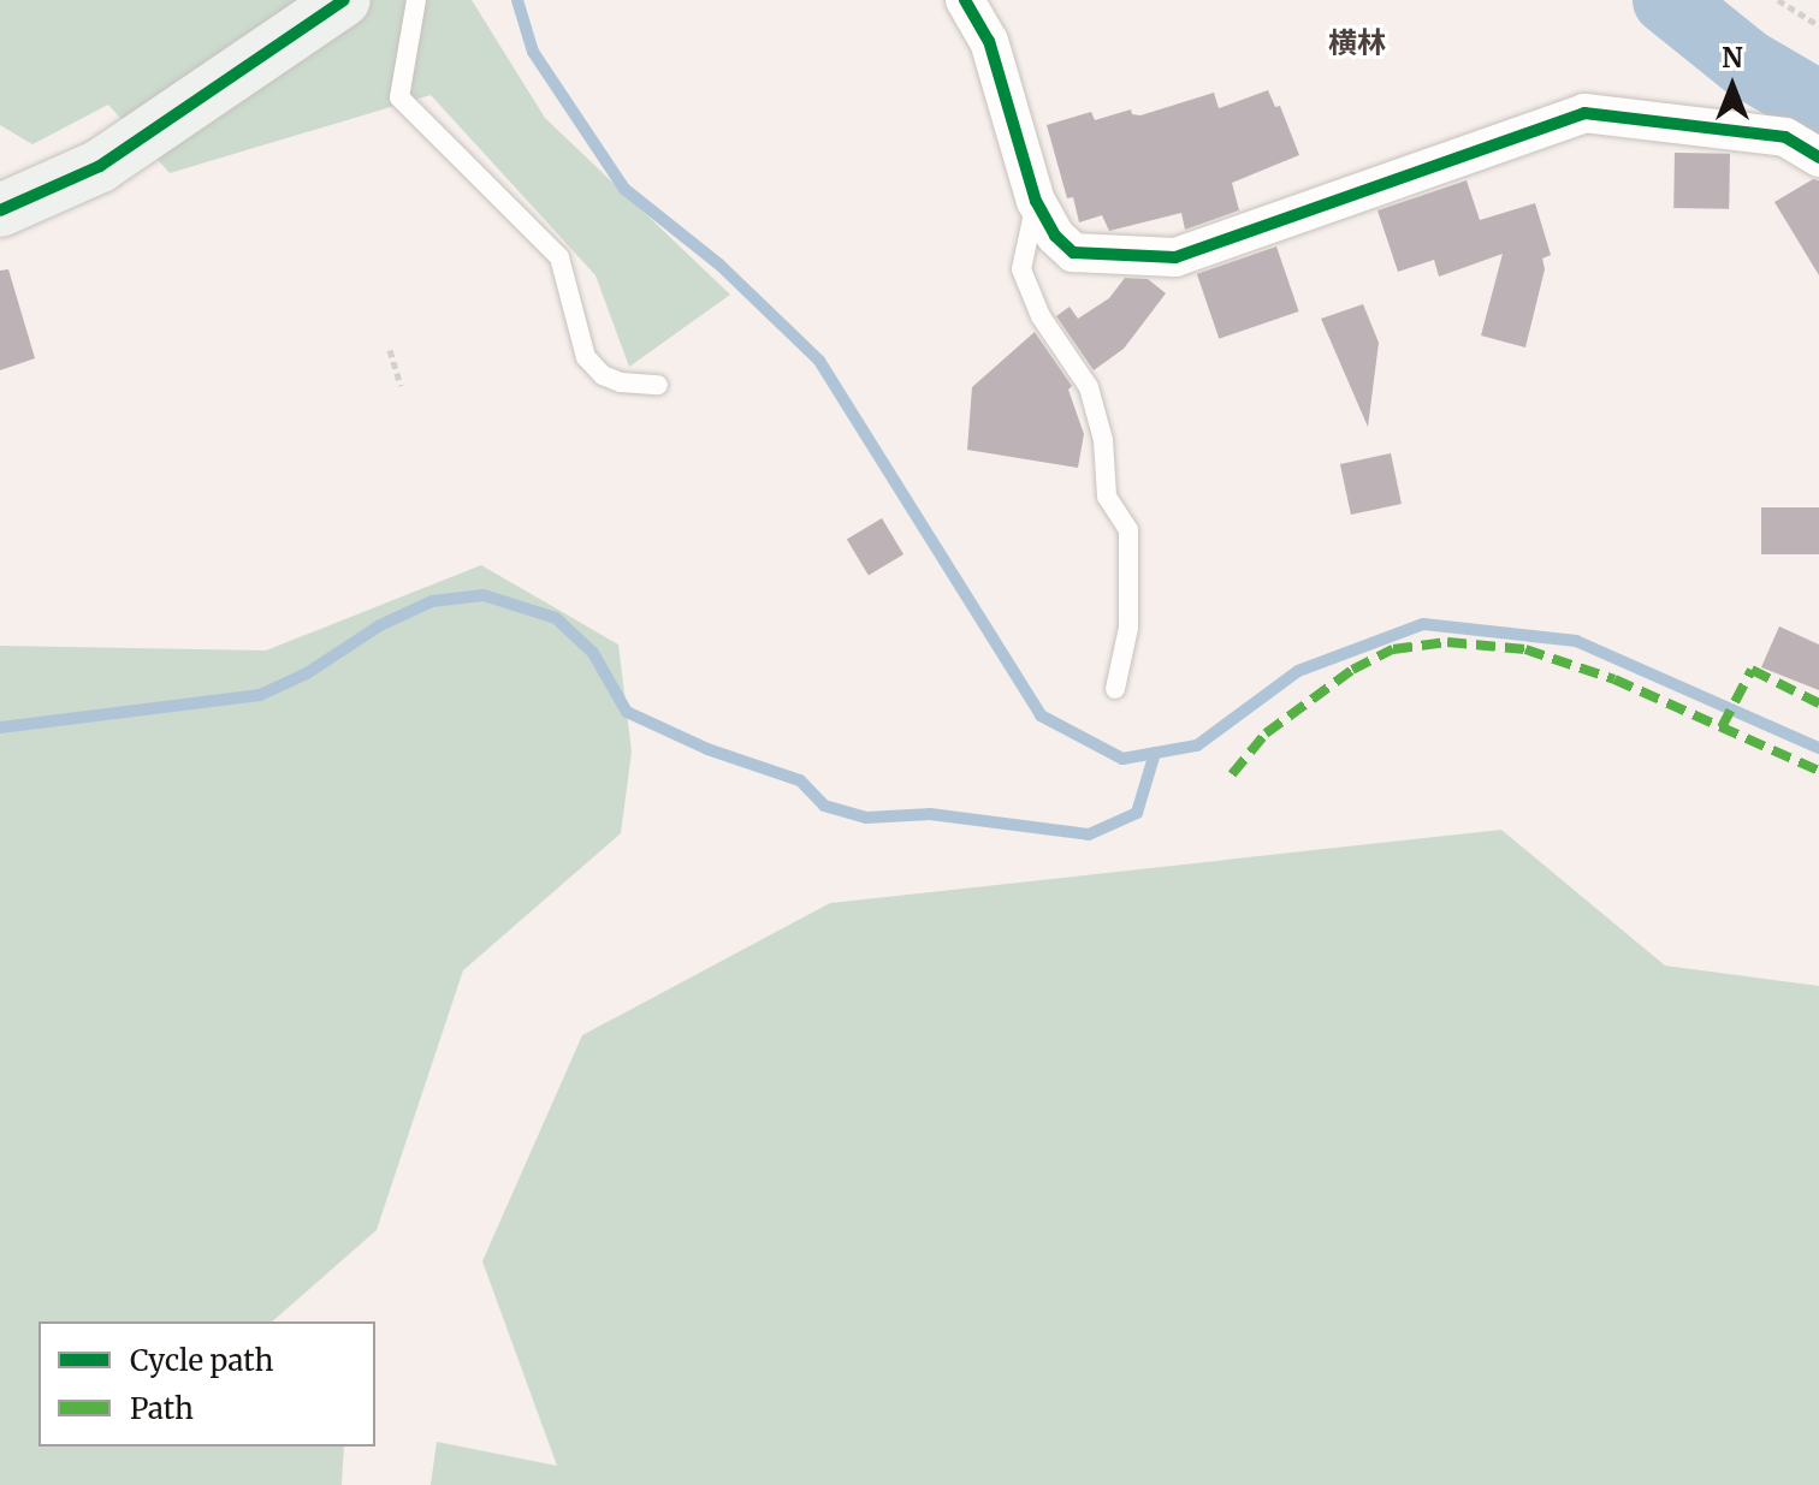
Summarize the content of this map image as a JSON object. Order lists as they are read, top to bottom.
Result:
{
  "districts": ["横林"],
  "legend": ["Cycle path", "Path"],
  "north": "top"
}
